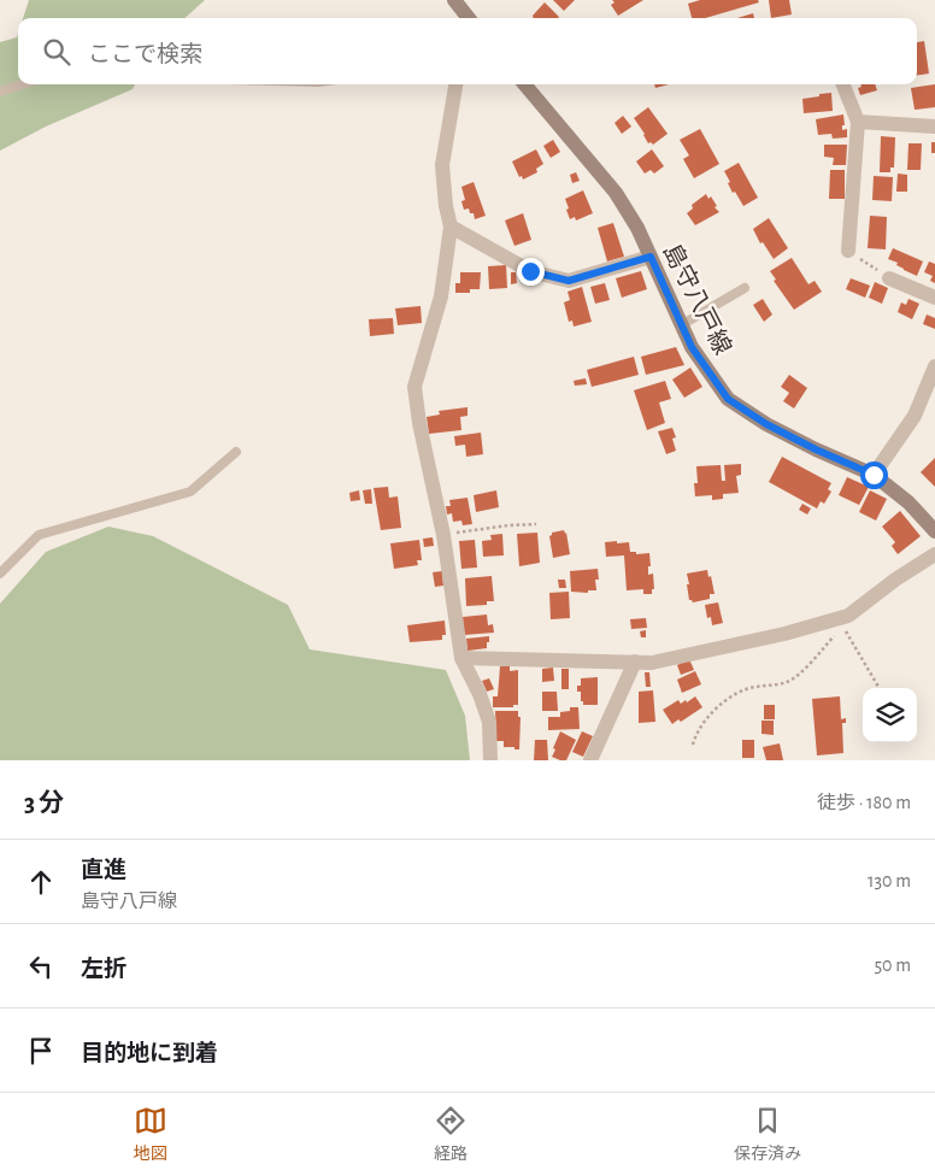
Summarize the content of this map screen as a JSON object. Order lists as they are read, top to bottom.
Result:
{
  "streets": {
    "main road": ["島守八戸線"]
  },
  "page": {
    "search": "ここで検索",
    "heading": ["3 分", "徒歩 · 180 m"],
    "list": [
      ["直進", "島守八戸線", "130 m"],
      ["左折", "50 m"],
      "目的地に到着"
    ],
    "nav": ["地図", "経路", "保存済み"]
  }
}
